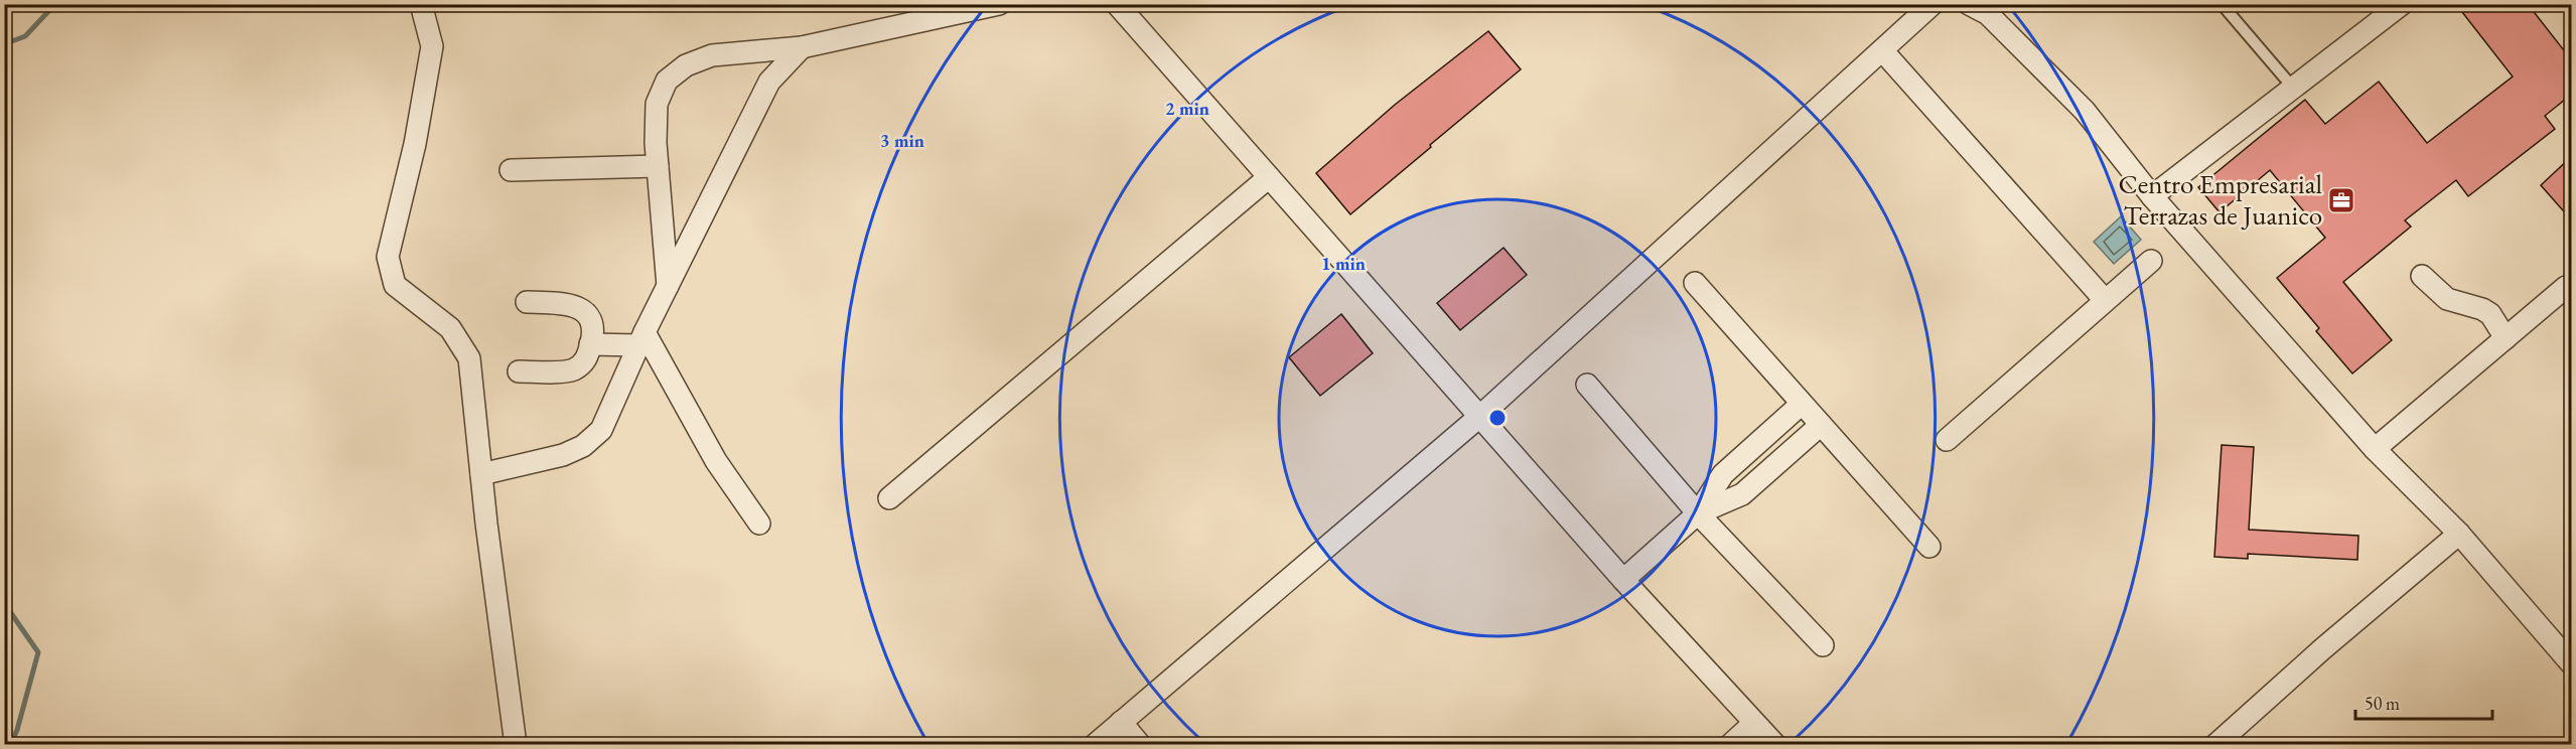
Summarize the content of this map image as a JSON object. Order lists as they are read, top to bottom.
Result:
{
  "places": {
    "office": ["Centro Empresarial Terrazas de Juanico"]
  },
  "scale_bar": "50 m",
  "rings": ["2 min", "3 min", "1 min"]
}
